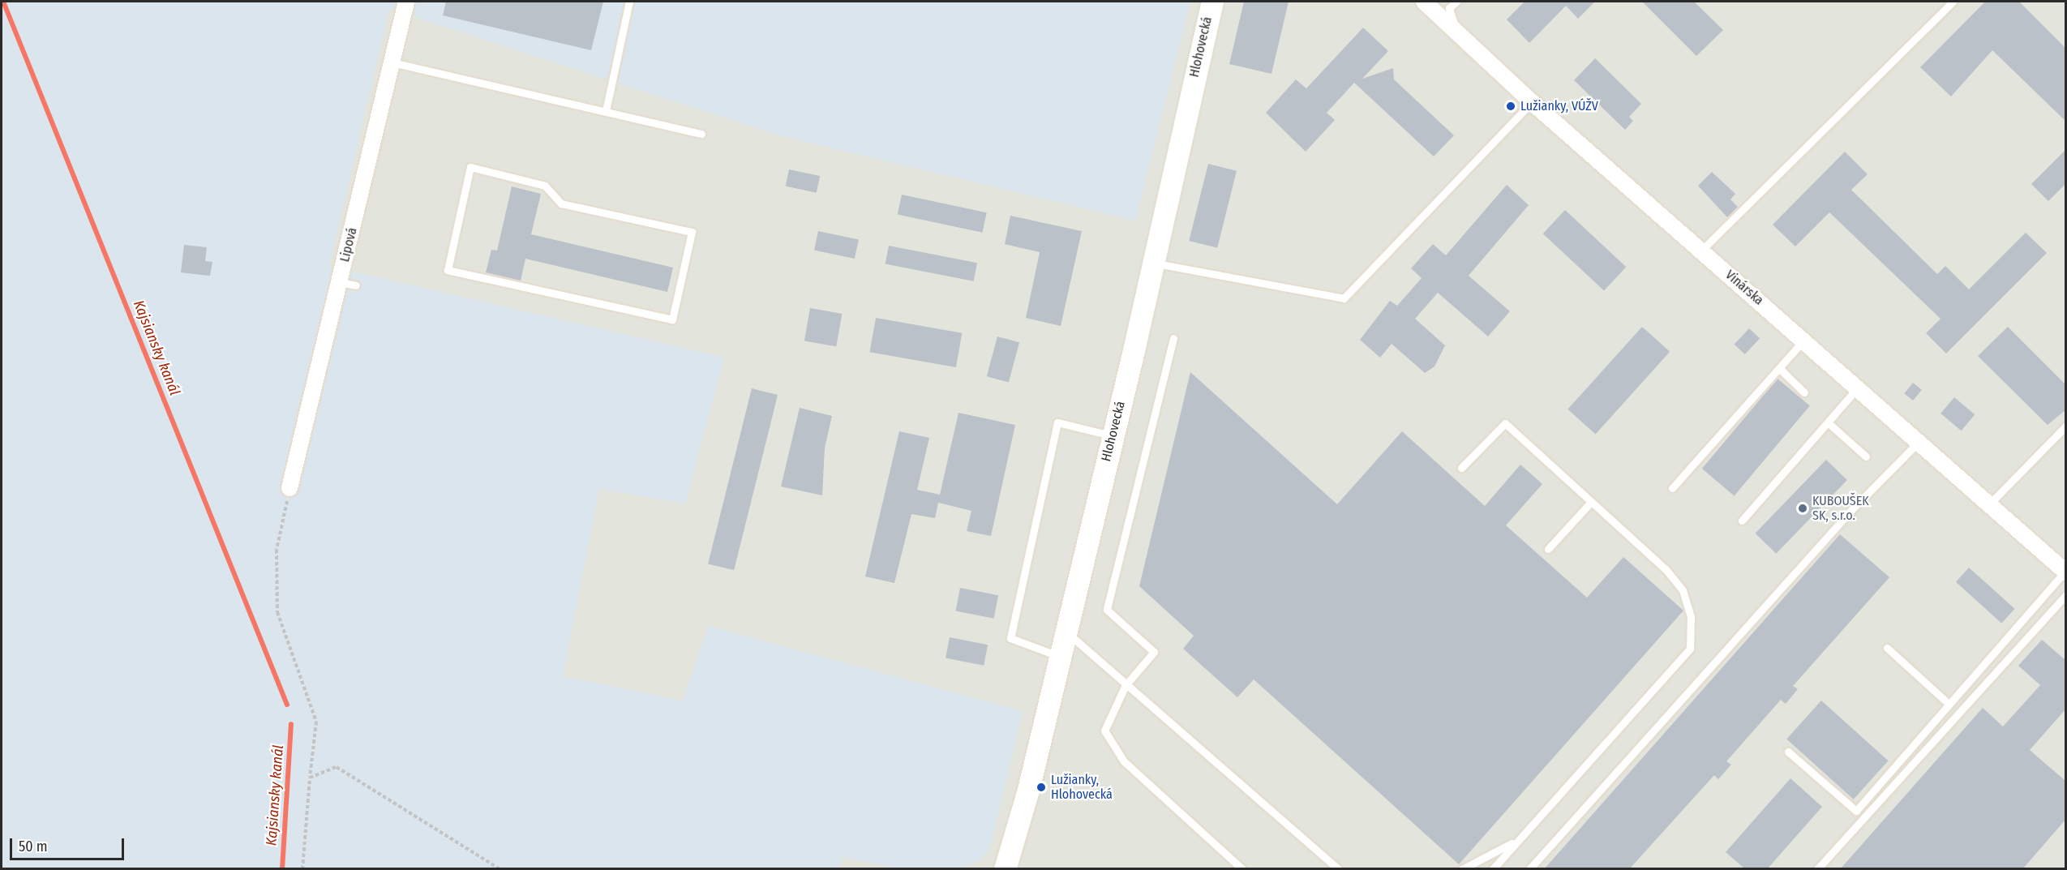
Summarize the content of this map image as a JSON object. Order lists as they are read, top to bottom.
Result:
{
  "streets": {
    "main road": ["Hlohovecká"],
    "street": ["Lipová", "Vinárska"]
  },
  "water": ["Kajsiansky kanál"],
  "places": ["Lužianky, VÚŽV", "KUBOUŠEK SK, s.r.o.", "Lužianky, Hlohovecká"],
  "scale_bar": "50 m"
}
